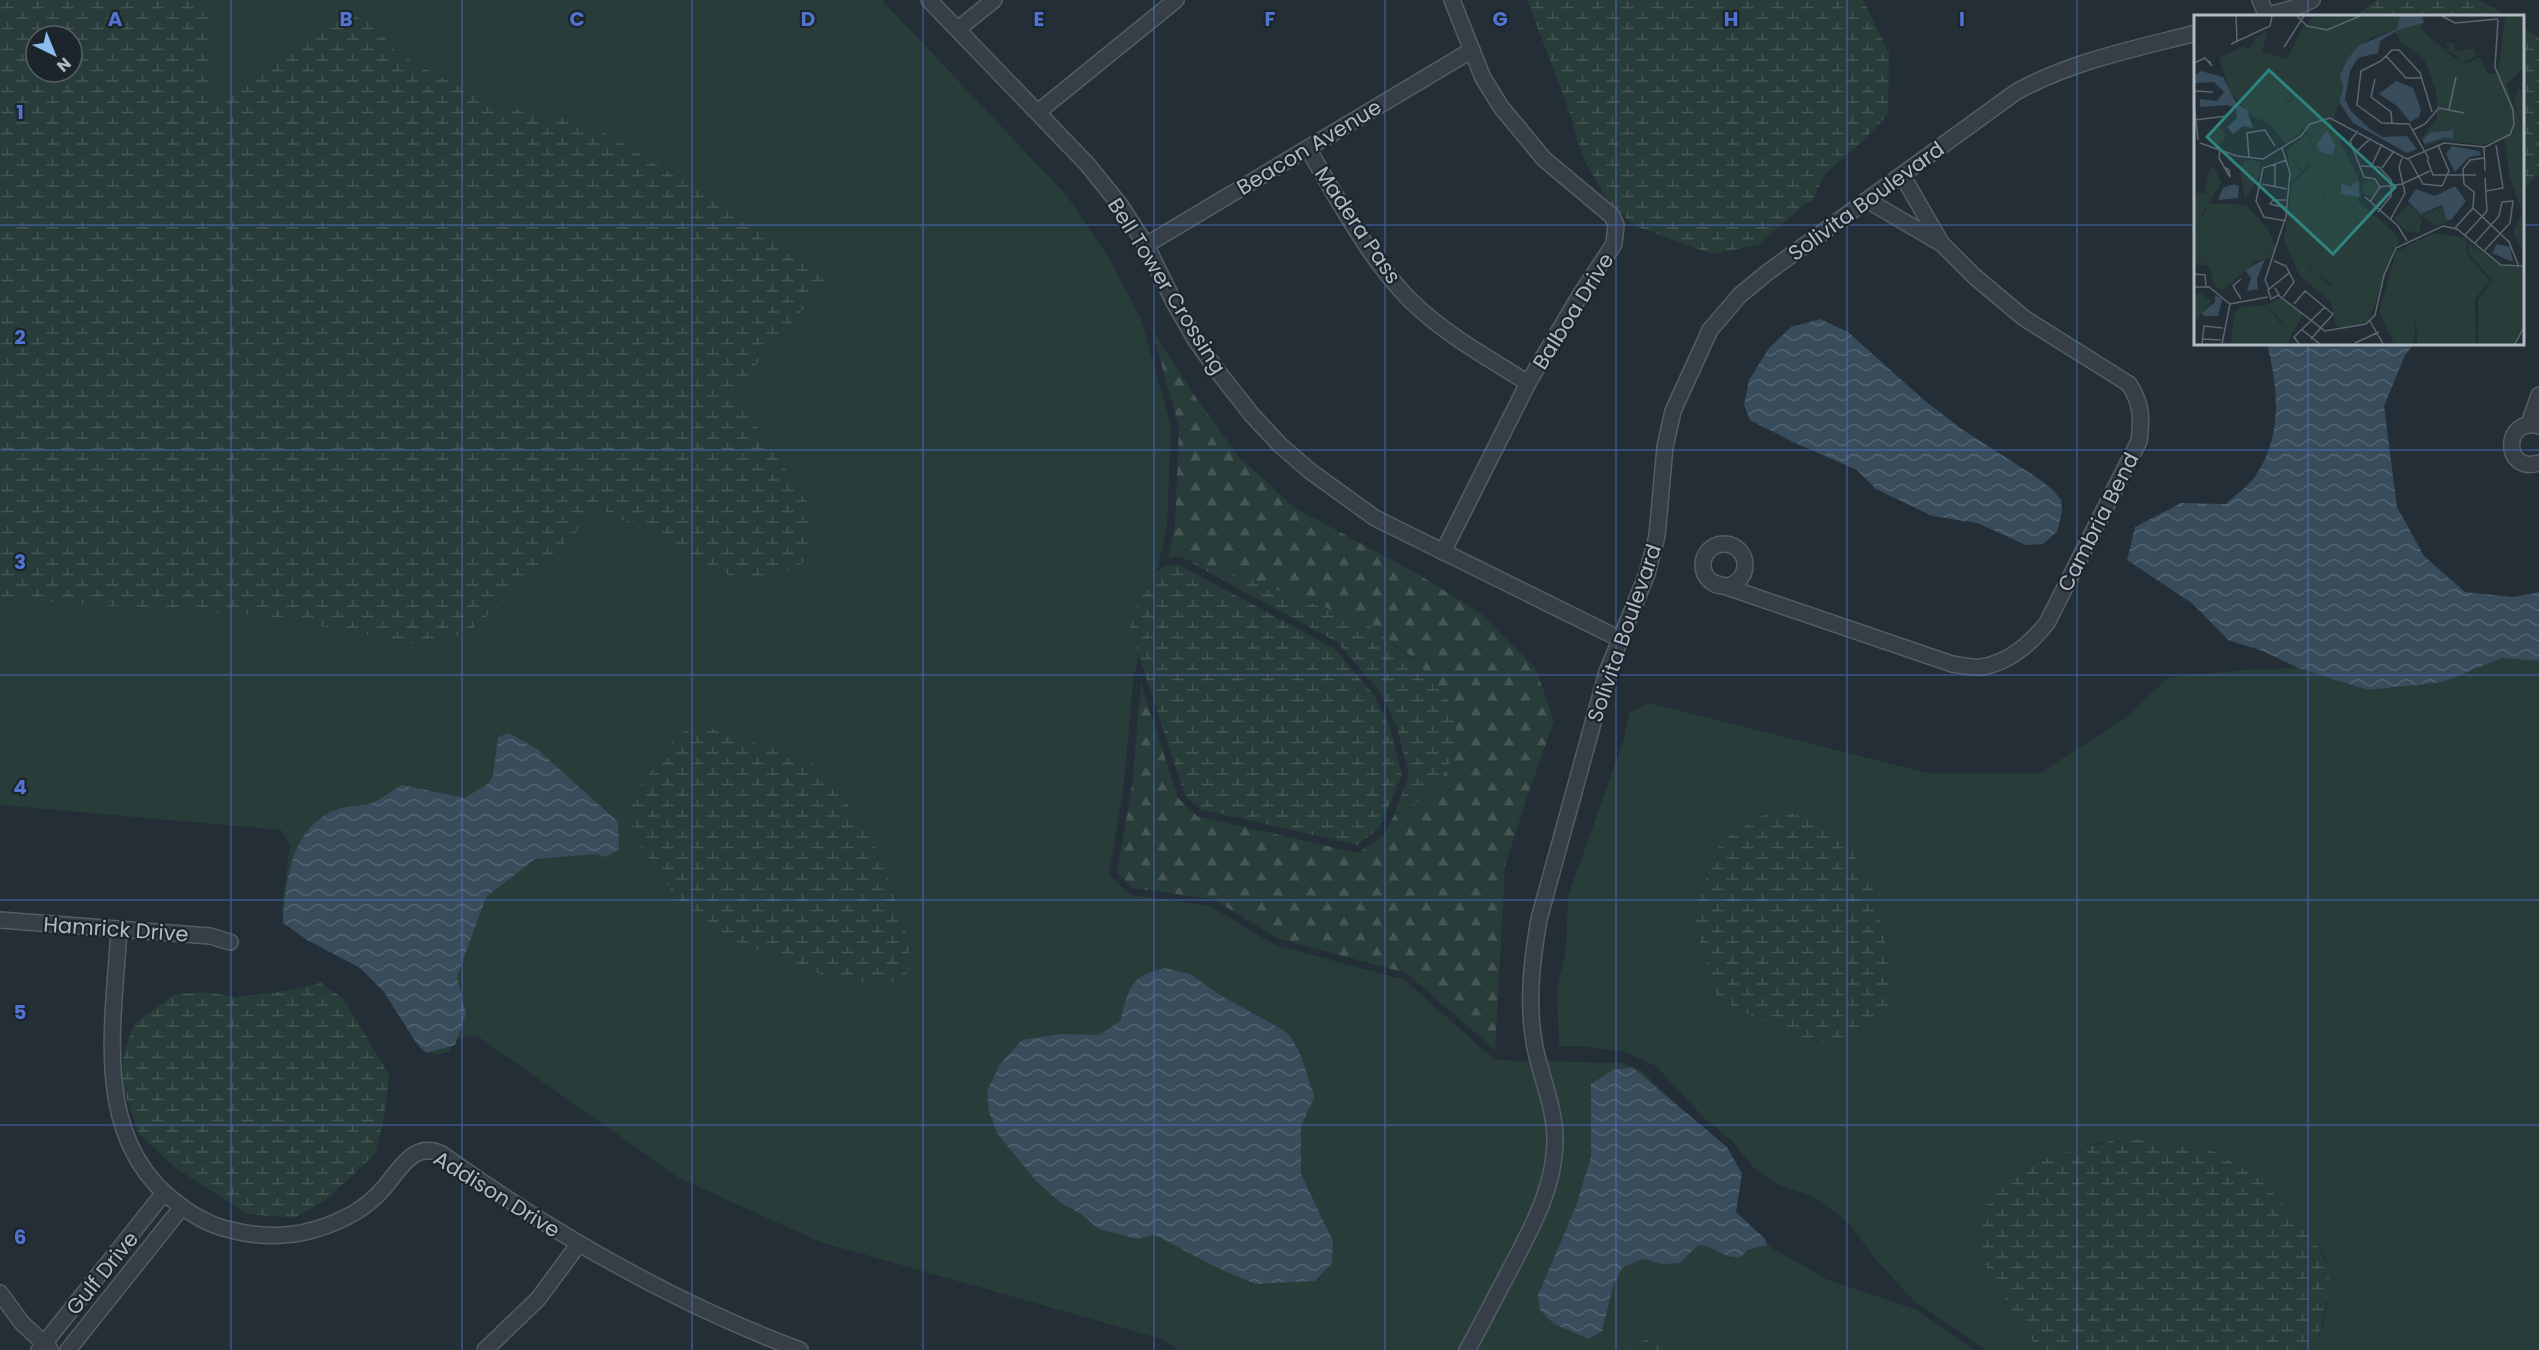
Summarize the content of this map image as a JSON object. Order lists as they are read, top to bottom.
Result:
{
  "streets": {
    "street": [
      "Beacon Avenue",
      "Solivita Boulevard",
      "Madera Pass",
      "Bell Tower Crossing",
      "Balboa Drive",
      "Cambria Bend",
      "Hamrick Drive",
      "Addison Drive",
      "Gulf Drive"
    ]
  },
  "crossings": [
    ["Beacon Avenue", "Madera Pass"],
    ["Beacon Avenue", "Bell Tower Crossing"],
    ["Beacon Avenue", "Balboa Drive"],
    ["Solivita Boulevard", "Bell Tower Crossing"],
    ["Solivita Boulevard", "Cambria Bend"],
    ["Madera Pass", "Balboa Drive"],
    ["Bell Tower Crossing", "Balboa Drive"],
    ["Hamrick Drive", "Addison Drive"],
    ["Addison Drive", "Gulf Drive"]
  ],
  "north": "bottom right",
  "grid": {
    "columns": [
      "A",
      "B",
      "C",
      "D",
      "E",
      "F",
      "G",
      "H",
      "I"
    ],
    "rows": [
      "1",
      "2",
      "3",
      "4",
      "5",
      "6"
    ]
  }
}
